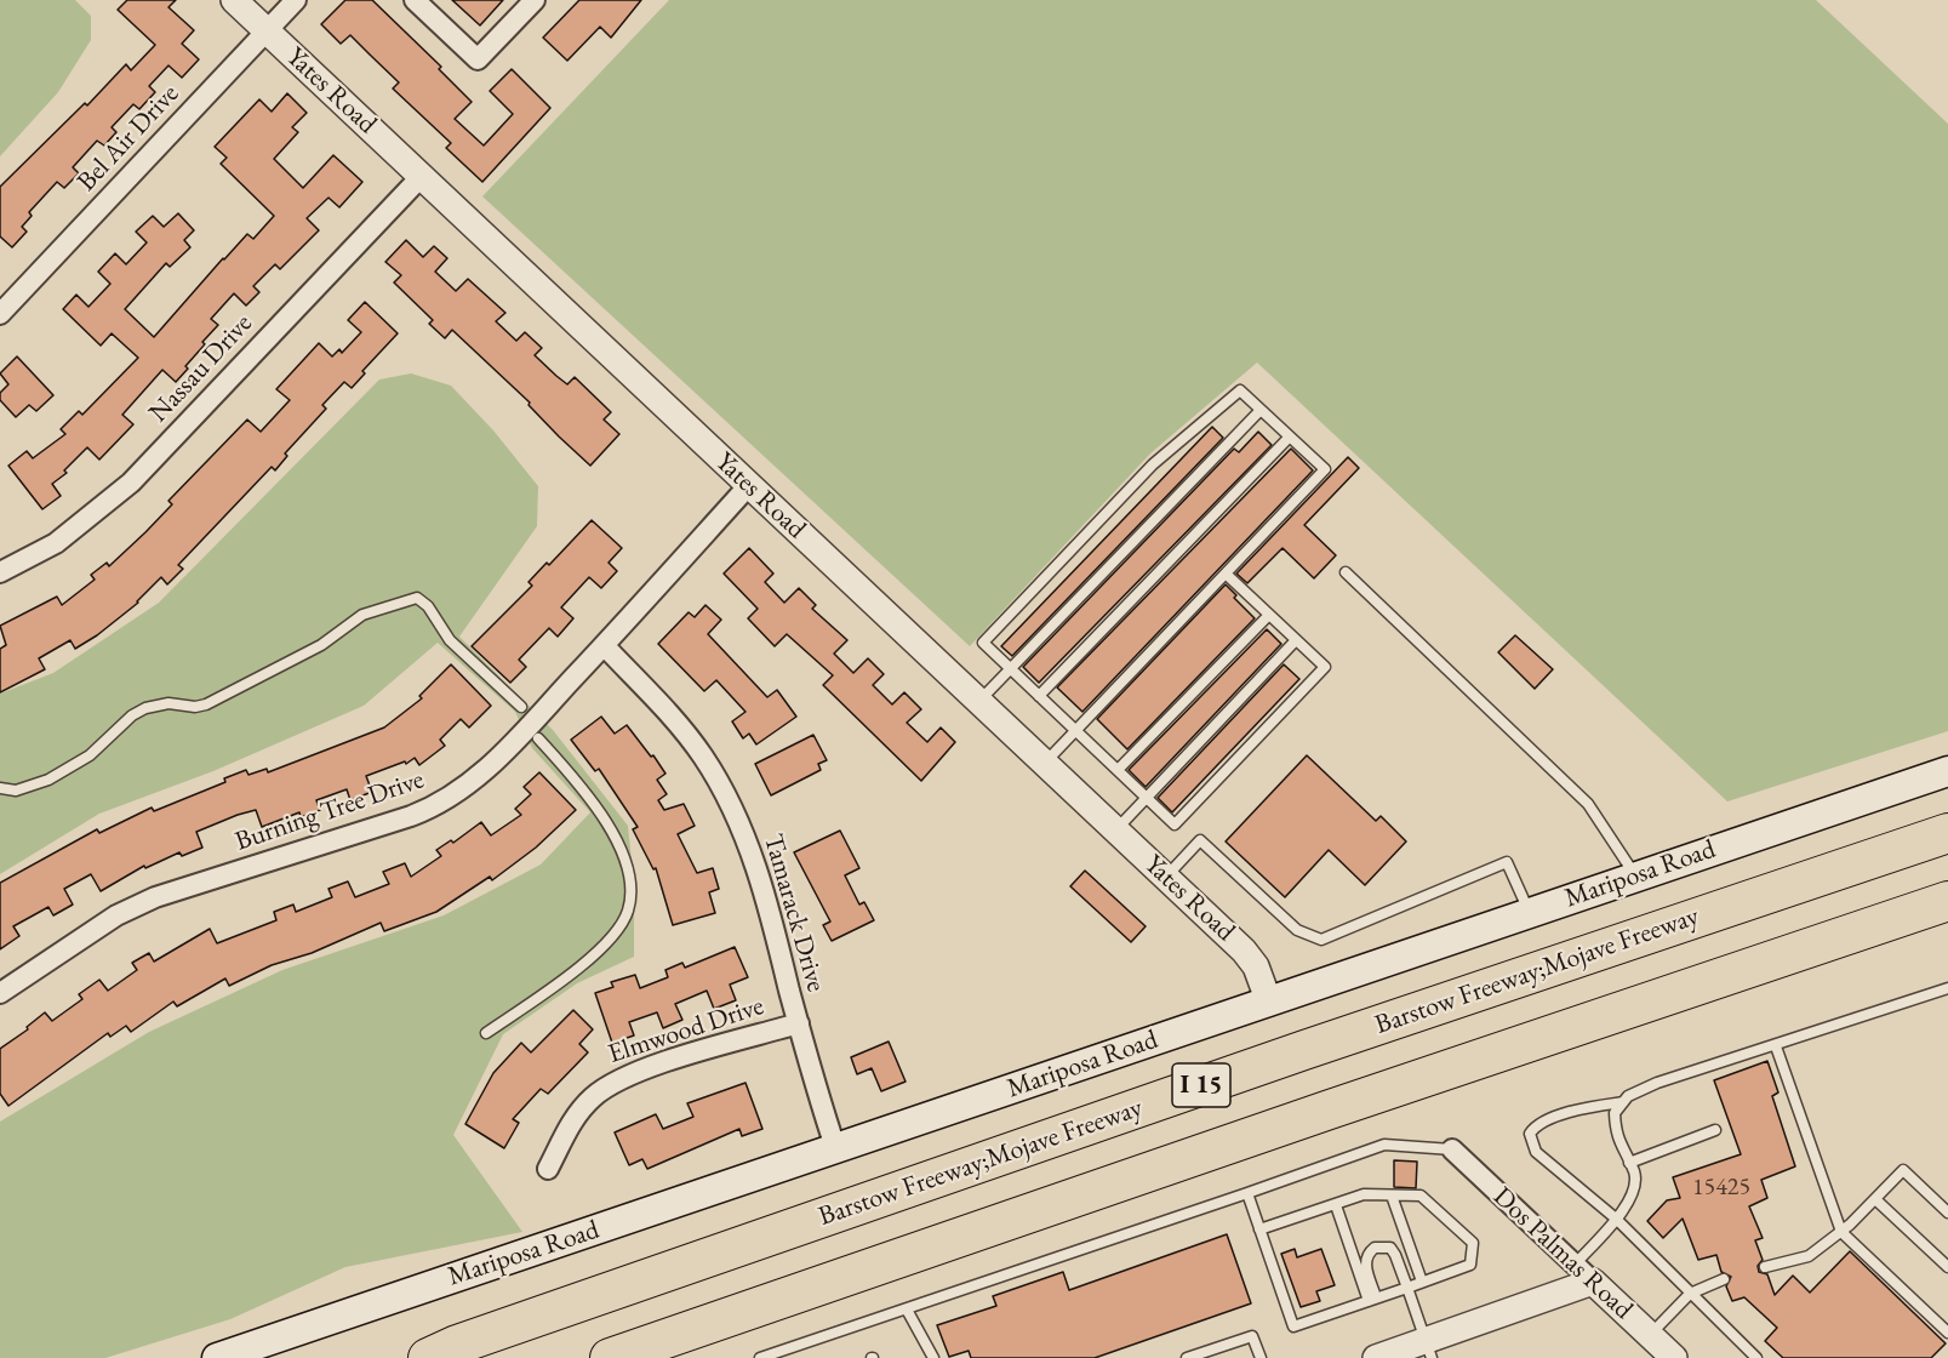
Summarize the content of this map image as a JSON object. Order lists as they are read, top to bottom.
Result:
{
  "streets": {
    "highway": ["Barstow Freeway;Mojave Freeway", "I 15"],
    "main road": ["Mariposa Road"],
    "street": [
      "Yates Road",
      "Bel Air Drive",
      "Nassau Drive",
      "Burning Tree Drive",
      "Tamarack Drive",
      "Elmwood Drive",
      "Dos Palmas Road"
    ]
  },
  "crossings": [
    ["Yates Road", "Bel Air Drive"],
    ["Yates Road", "Nassau Drive"],
    ["Yates Road", "Burning Tree Drive"],
    ["Yates Road", "Mariposa Road"],
    ["Burning Tree Drive", "Tamarack Drive"],
    ["Mariposa Road", "Tamarack Drive"],
    ["Tamarack Drive", "Elmwood Drive"]
  ],
  "house_numbers": ["15425"]
}
